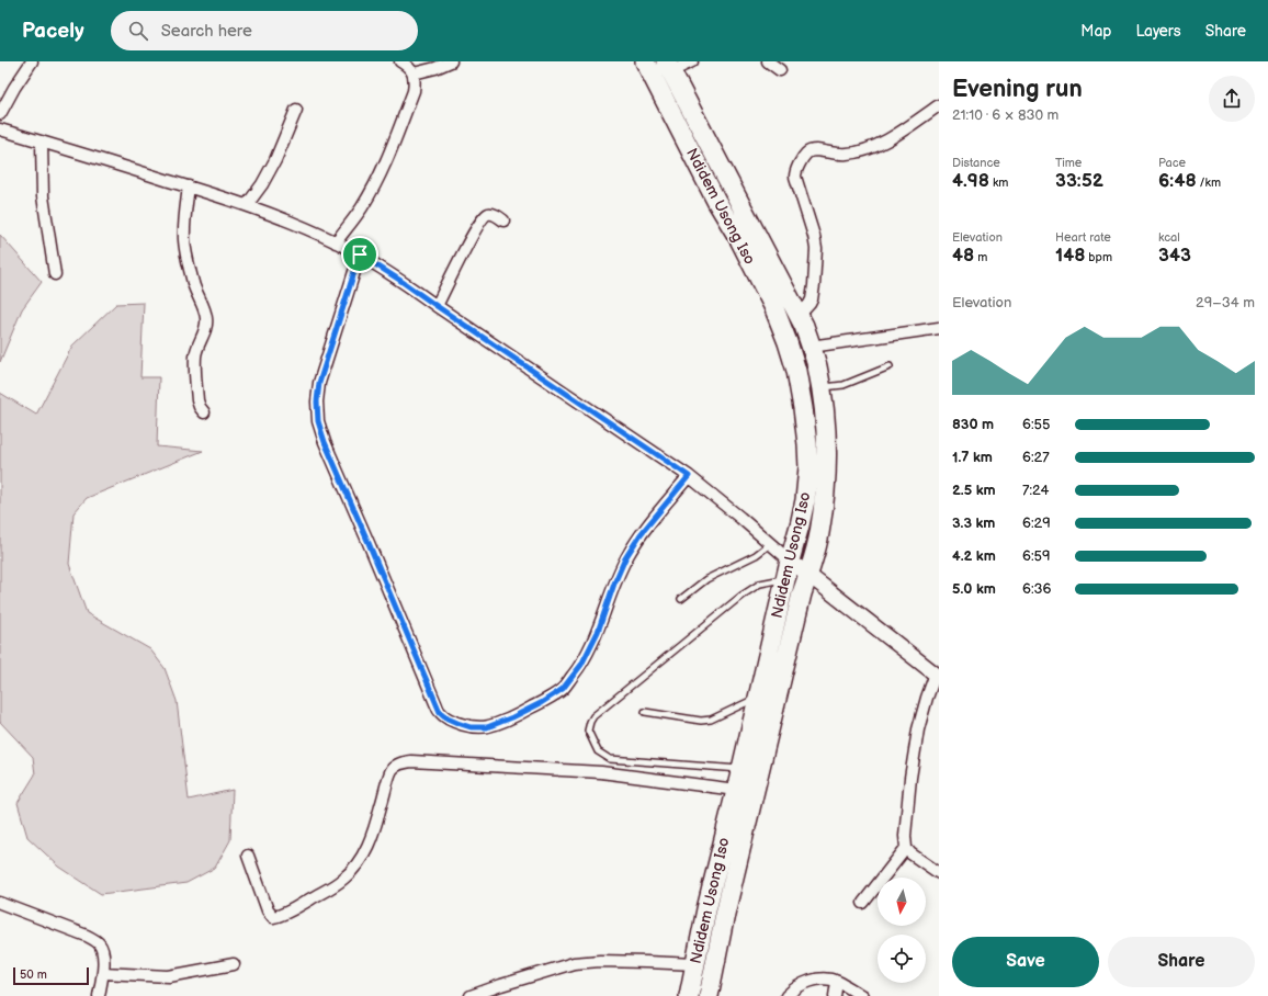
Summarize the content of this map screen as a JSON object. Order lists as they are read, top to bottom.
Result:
{
  "streets": {
    "highway": ["Ndidem Usong Iso"]
  },
  "scale_bar": "50 m",
  "north": "bottom",
  "page": {
    "header": "Pacely",
    "search": "Search here",
    "nav": ["Map", "Layers", "Share"],
    "heading": ["Evening run", "21:10 · 6 × 830 m"],
    "stats": [
      ["Distance", "4.98 km"],
      ["Time", "33:52"],
      ["Pace", "6:48 /km"],
      ["Elevation", "48 m"],
      ["Heart rate", "148 bpm"],
      ["kcal", "343"]
    ],
    "chart": ["Elevation", "29–34 m"],
    "list": [
      {
        "name": "830 m",
        "note": "6:55"
      },
      {
        "name": "1.7 km",
        "note": "6:27"
      },
      {
        "name": "2.5 km",
        "note": "7:24"
      },
      {
        "name": "3.3 km",
        "note": "6:29"
      },
      {
        "name": "4.2 km",
        "note": "6:59"
      },
      {
        "name": "5.0 km",
        "note": "6:36"
      }
    ],
    "buttons": ["Save", "Share"],
    "scale": "50 m"
  }
}
